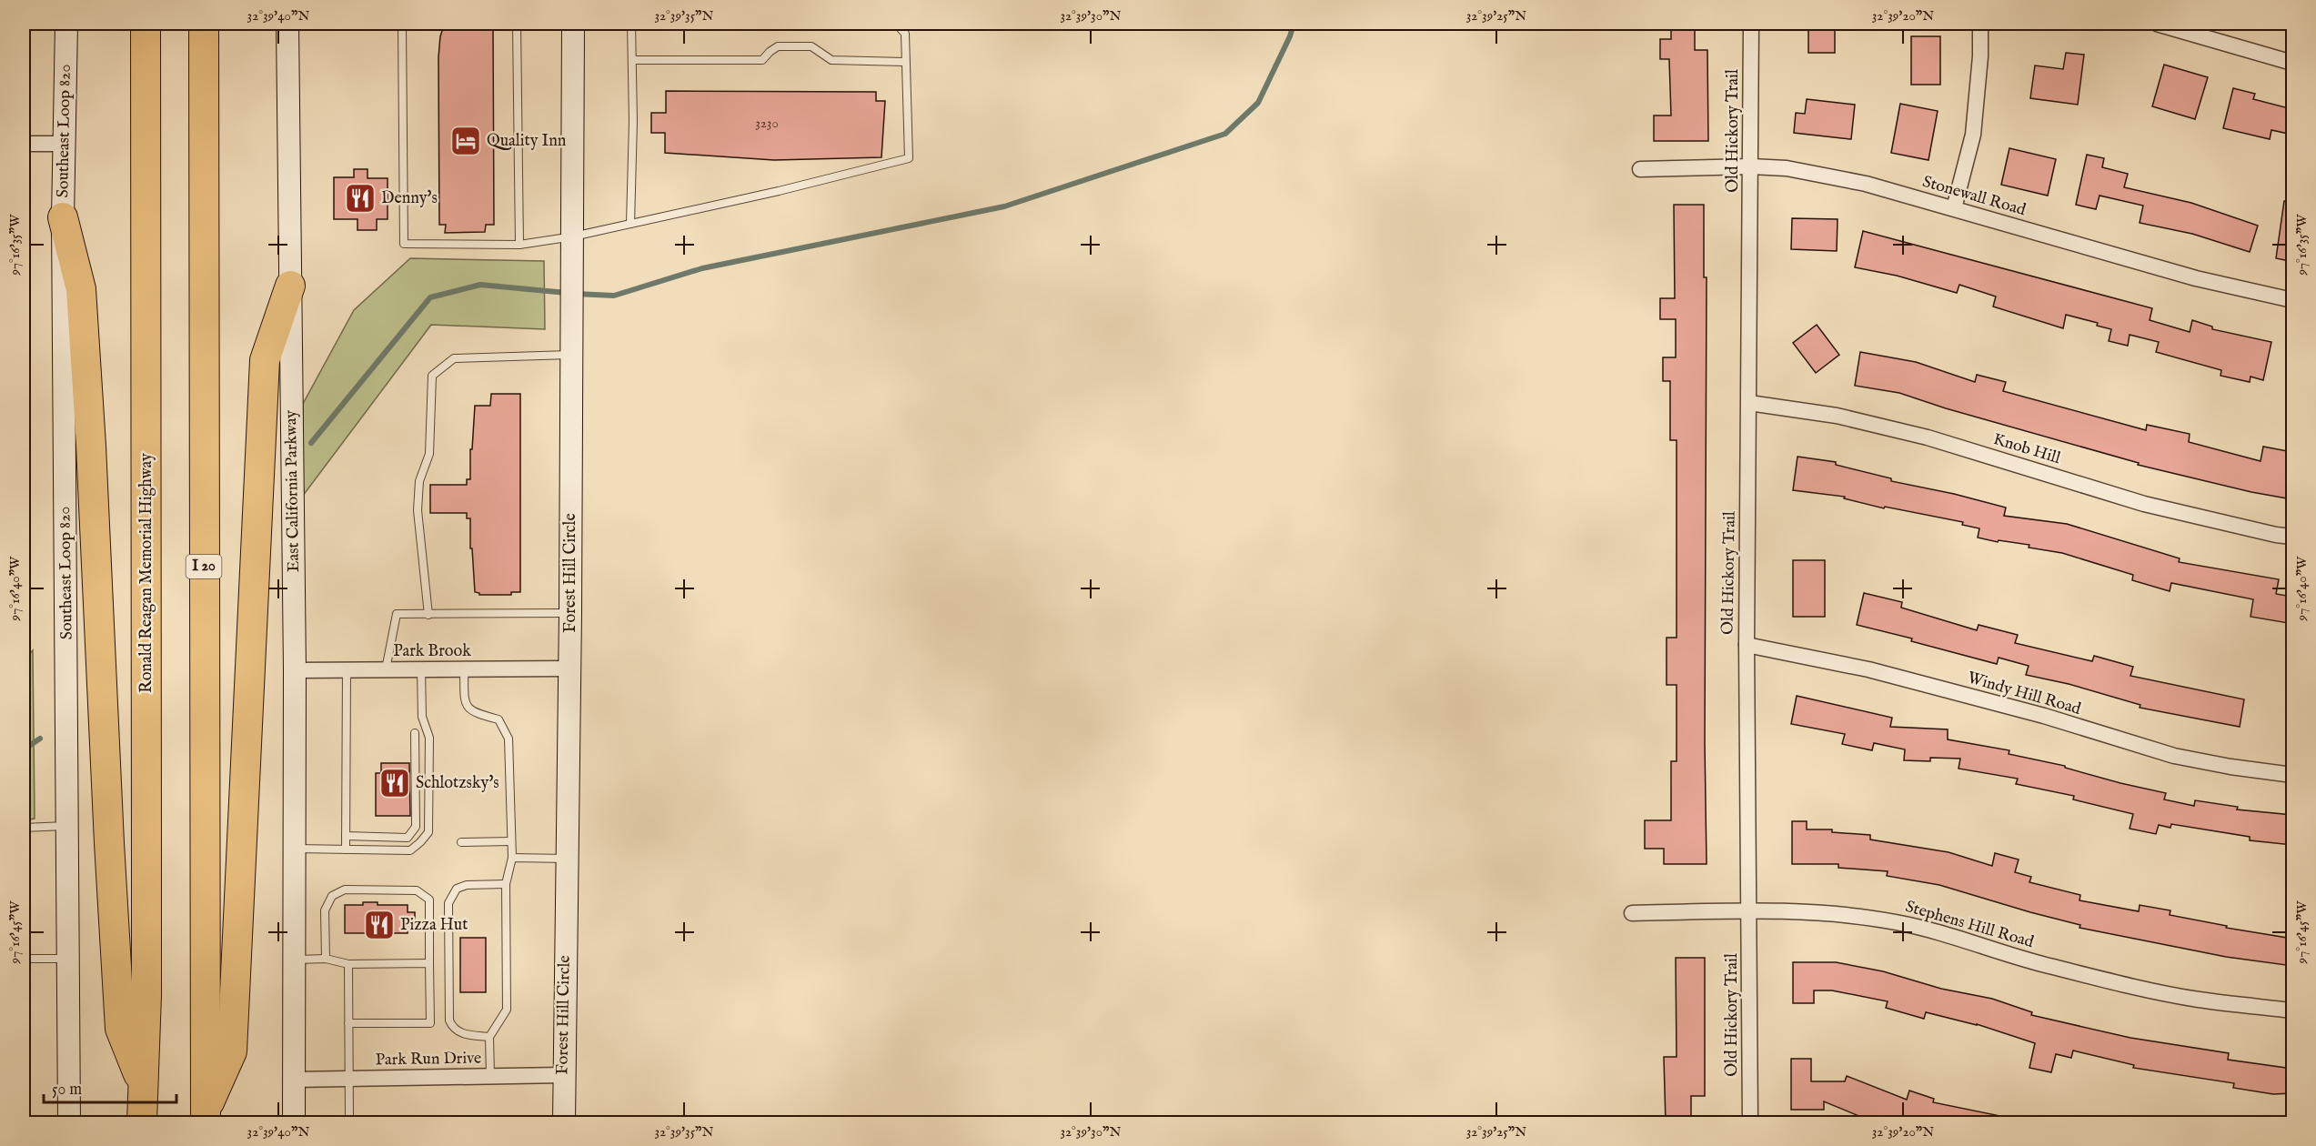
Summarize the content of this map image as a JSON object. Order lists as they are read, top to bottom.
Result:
{
  "streets": {
    "highway": ["I 20", "Ronald Reagan Memorial Highway"],
    "main road": ["Southeast Loop 820", "East California Parkway", "Forest Hill Circle"],
    "street": [
      "Old Hickory Trail",
      "Stonewall Road",
      "Knob Hill",
      "Park Brook",
      "Windy Hill Road",
      "Stephens Hill Road",
      "Park Run Drive"
    ]
  },
  "crossings": [
    ["Old Hickory Trail", "Stonewall Road"],
    ["Old Hickory Trail", "Knob Hill"],
    ["Old Hickory Trail", "Windy Hill Road"],
    ["Old Hickory Trail", "Stephens Hill Road"],
    ["East California Parkway", "Park Brook"],
    ["East California Parkway", "Park Run Drive"],
    ["Forest Hill Circle", "Park Brook"],
    ["Forest Hill Circle", "Park Run Drive"]
  ],
  "places": {
    "hotel": ["Quality Inn"],
    "restaurant": ["Denny's", "Schlotzsky's", "Pizza Hut"]
  },
  "house_numbers": ["3230"],
  "scale_bar": "50 m",
  "coordinates": [
    "32°39'40\"N",
    "32°39'35\"N",
    "32°39'30\"N",
    "32°39'25\"N",
    "32°39'20\"N",
    "97°16'35\"W",
    "97°16'40\"W",
    "97°16'45\"W"
  ]
}
